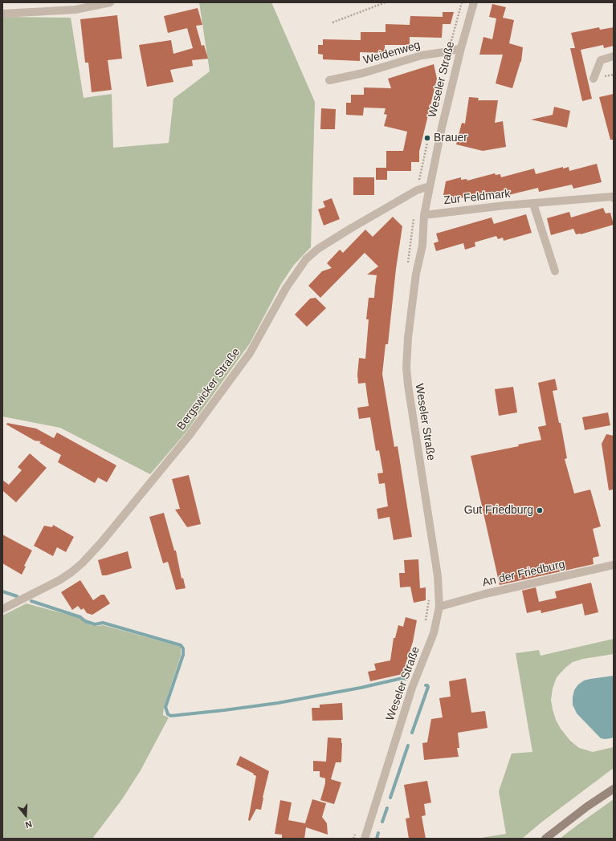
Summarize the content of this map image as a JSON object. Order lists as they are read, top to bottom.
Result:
{
  "streets": {
    "street": [
      "Weidenweg",
      "Weseler Straße",
      "Zur Feldmark",
      "Bergswicker Straße",
      "An der Friedburg"
    ]
  },
  "crossings": [
    ["Weidenweg", "Weseler Straße"],
    ["Weseler Straße", "Zur Feldmark"],
    ["Weseler Straße", "Bergswicker Straße"],
    ["Weseler Straße", "An der Friedburg"]
  ],
  "places": ["Brauer", "Gut Friedburg"],
  "north": "bottom"
}
